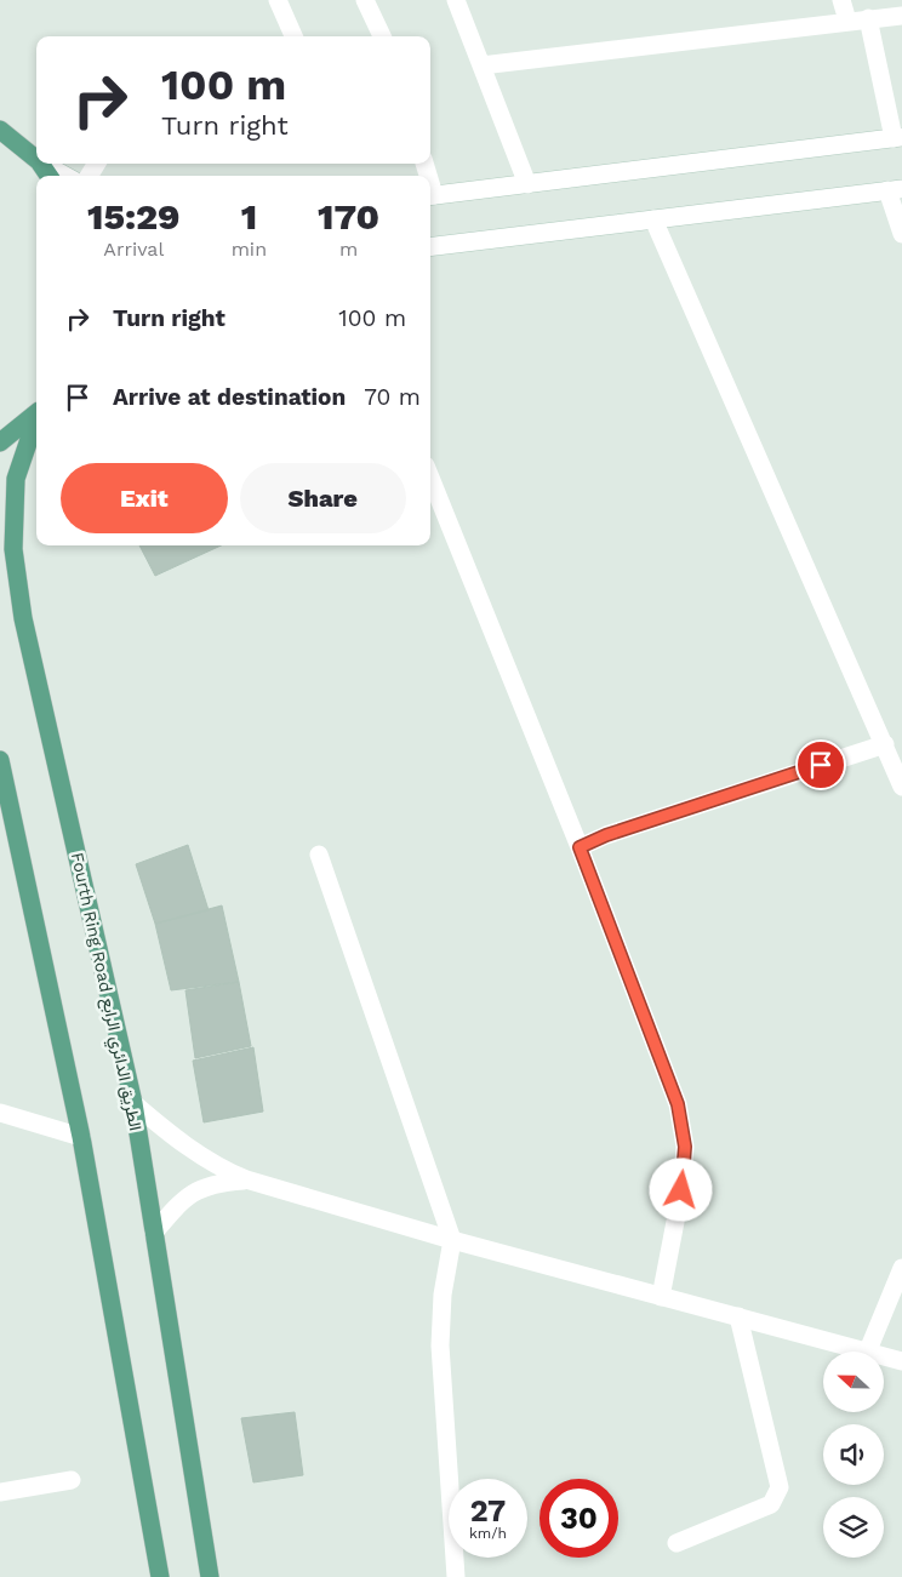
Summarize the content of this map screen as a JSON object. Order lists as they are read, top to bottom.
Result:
{
  "streets": {
    "main road": ["Fourth Ring Road الطريق الدائري الرابع"]
  },
  "north": "left",
  "page": {
    "turn": ["100 m", "Turn right"],
    "eta": [
      "15:29",
      "Arrival",
      "1",
      "min",
      "170",
      "m"
    ],
    "list": [
      {
        "name": "Turn right",
        "value": "100 m"
      },
      {
        "name": "Arrive at destination",
        "value": "70 m"
      }
    ],
    "buttons": ["Exit", "Share"],
    "speed": "27 km/h",
    "limit": "30"
  }
}
